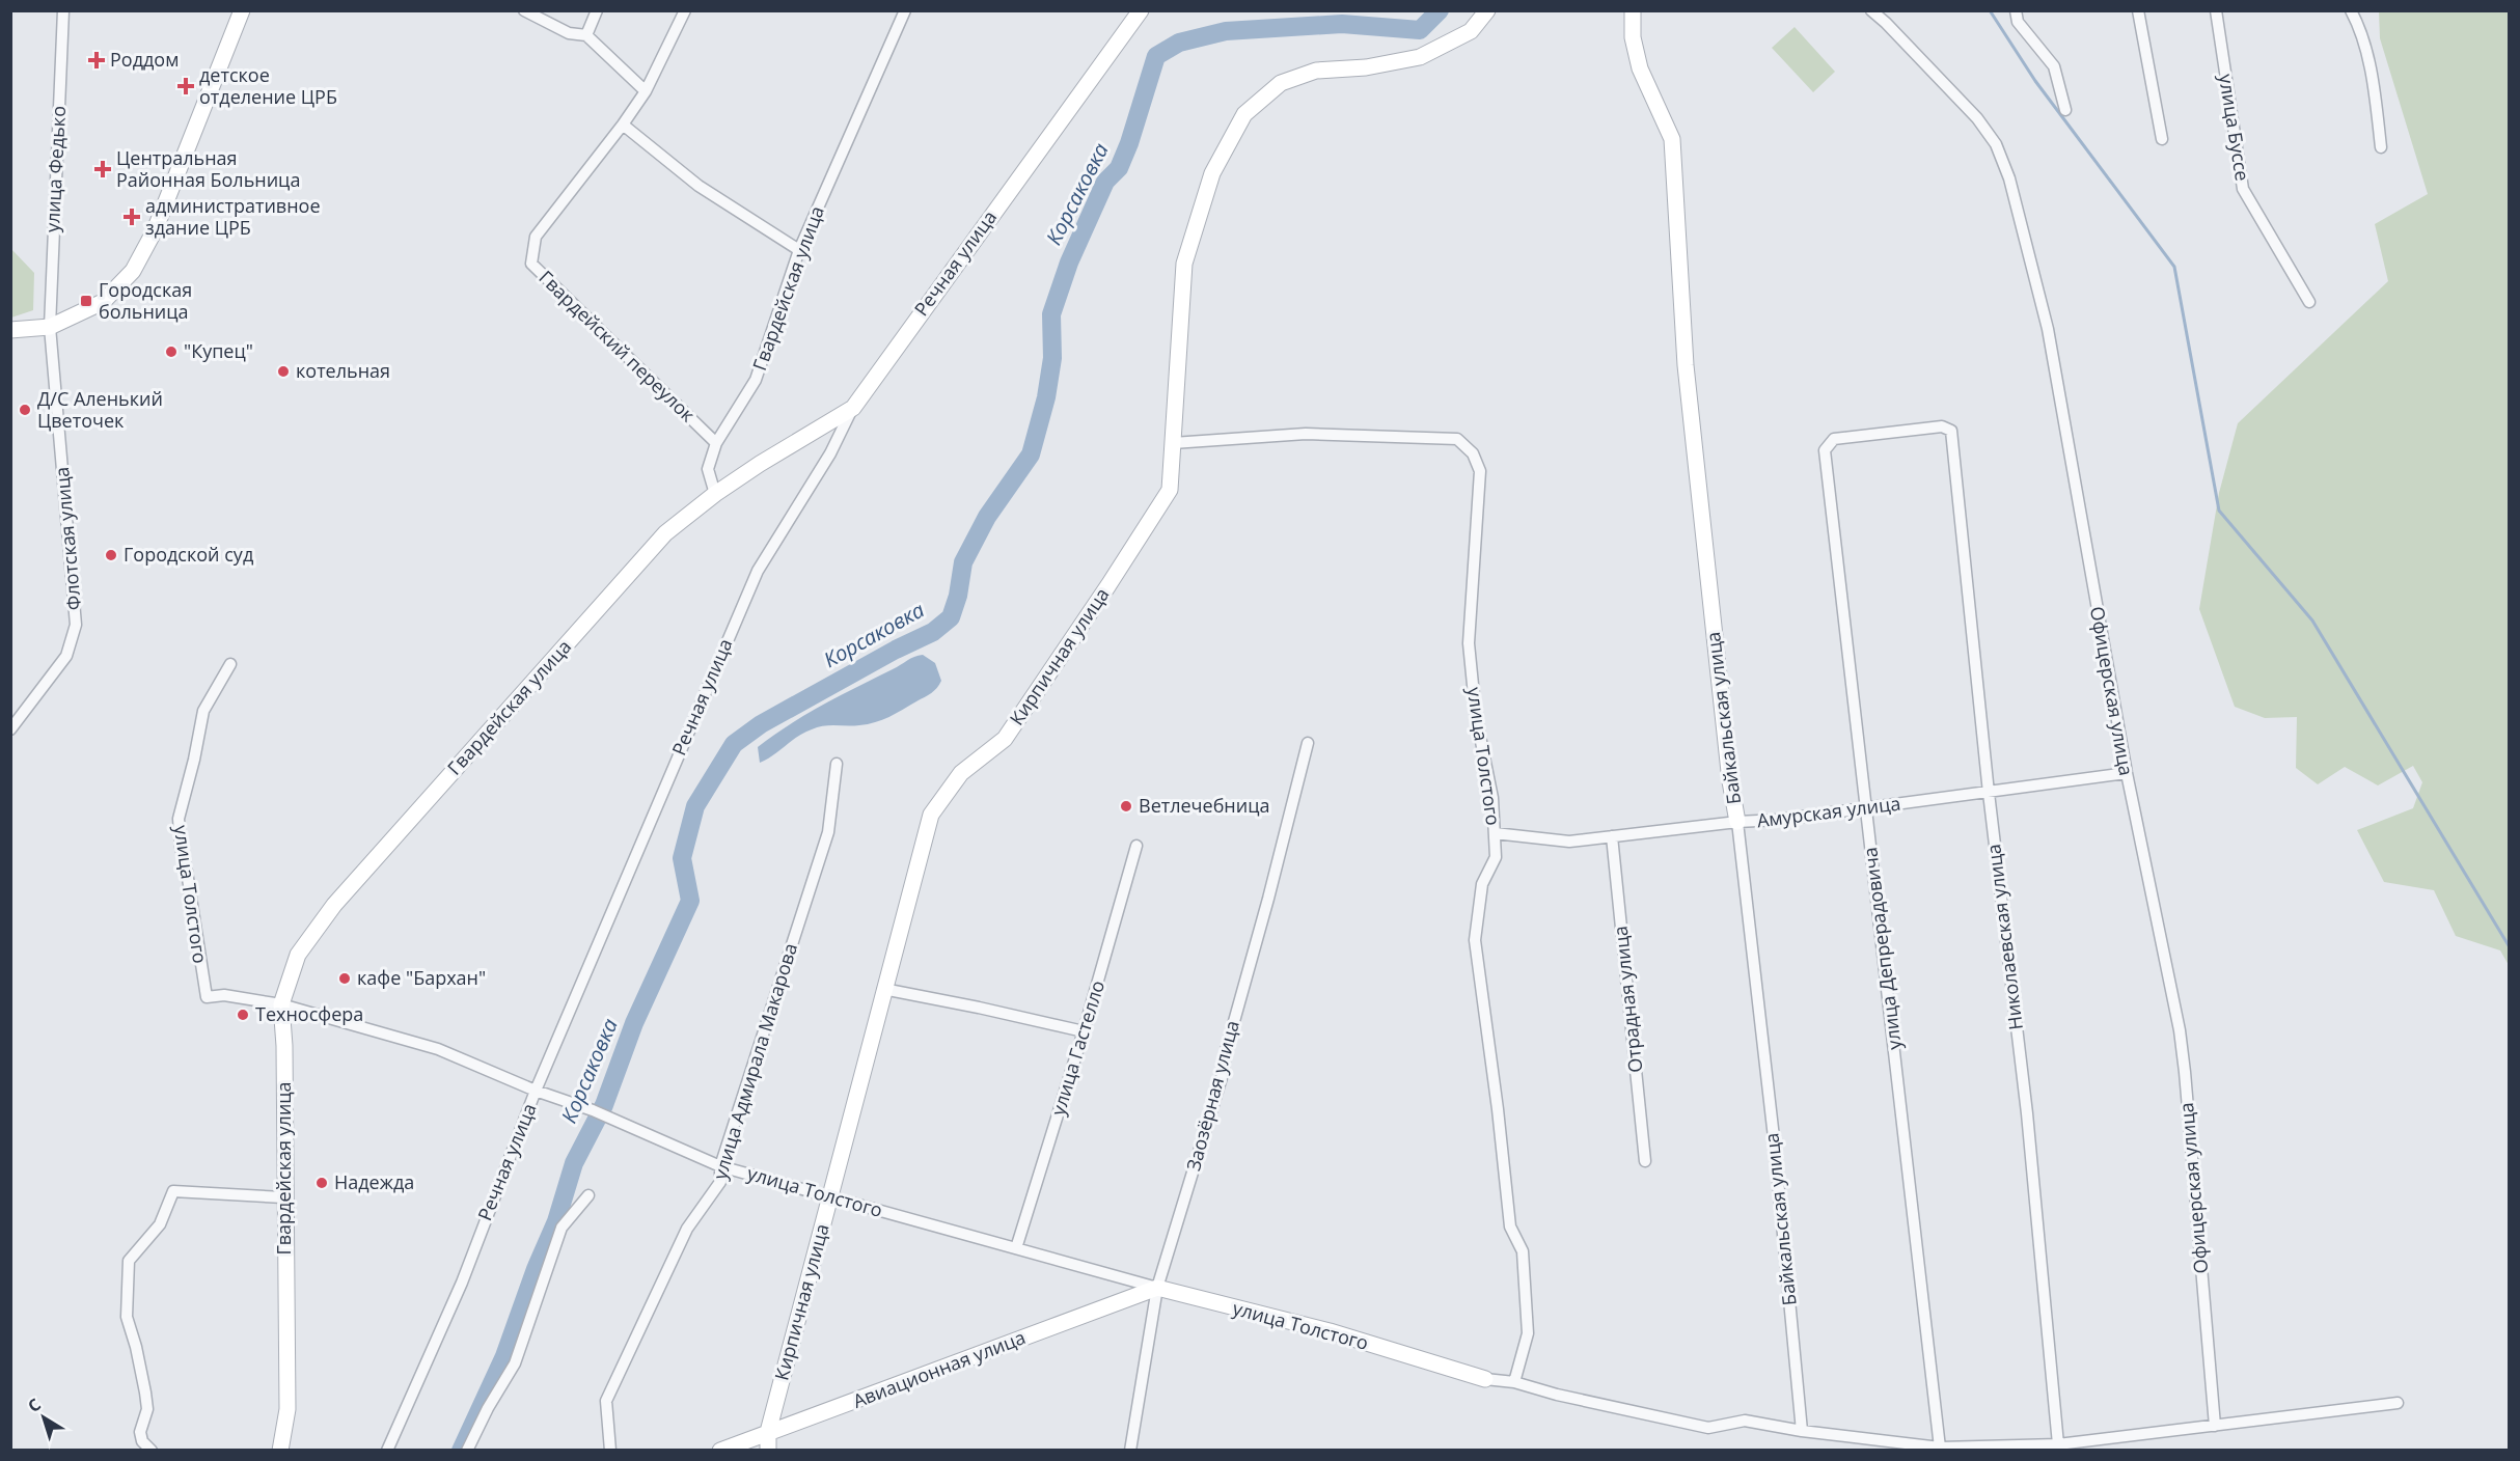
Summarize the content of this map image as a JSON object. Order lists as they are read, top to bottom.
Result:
{
  "streets": {
    "street": [
      "улица Буссе",
      "улица Федько",
      "Речная улица",
      "Гвардейская улица",
      "Гвардейский переулок",
      "Флотская улица",
      "Кирпичная улица",
      "Офицерская улица",
      "Байкальская улица",
      "улица Толстого",
      "Амурская улица",
      "Николаевская улица",
      "улица Депрерадовича",
      "Отрадная улица",
      "улица Гастелло",
      "улица Адмирала Макарова",
      "Заозёрная улица",
      "Авиационная улица"
    ]
  },
  "crossings": [
    ["улица Федько", "Флотская улица"],
    ["Речная улица", "улица Толстого"],
    ["Гвардейская улица", "Гвардейский переулок"],
    ["Гвардейская улица", "улица Толстого"],
    ["Кирпичная улица", "улица Толстого"],
    ["Кирпичная улица", "Авиационная улица"],
    ["Офицерская улица", "Амурская улица"],
    ["Байкальская улица", "Амурская улица"],
    ["улица Толстого", "Амурская улица"],
    ["улица Толстого", "улица Гастелло"],
    ["улица Толстого", "улица Адмирала Макарова"],
    ["улица Толстого", "Заозёрная улица"],
    ["улица Толстого", "Авиационная улица"],
    ["Амурская улица", "Николаевская улица"],
    ["Амурская улица", "улица Депрерадовича"],
    ["Амурская улица", "Отрадная улица"],
    ["Николаевская улица", "улица Депрерадовича"],
    ["Заозёрная улица", "Авиационная улица"]
  ],
  "water": ["Корсаковка"],
  "places": {
    "health": [
      "Роддом",
      "детское отделение ЦРБ",
      "Центральная Районная Больница",
      "административное здание ЦРБ"
    ],
    "transit": ["Городская больница"],
    "other": [
      "\"Купец\"",
      "котельная",
      "Д/С Аленький Цветочек",
      "Городской суд",
      "Ветлечебница",
      "кафе \"Бархан\"",
      "Техносфера",
      "Надежда"
    ]
  },
  "north": "top left"
}
